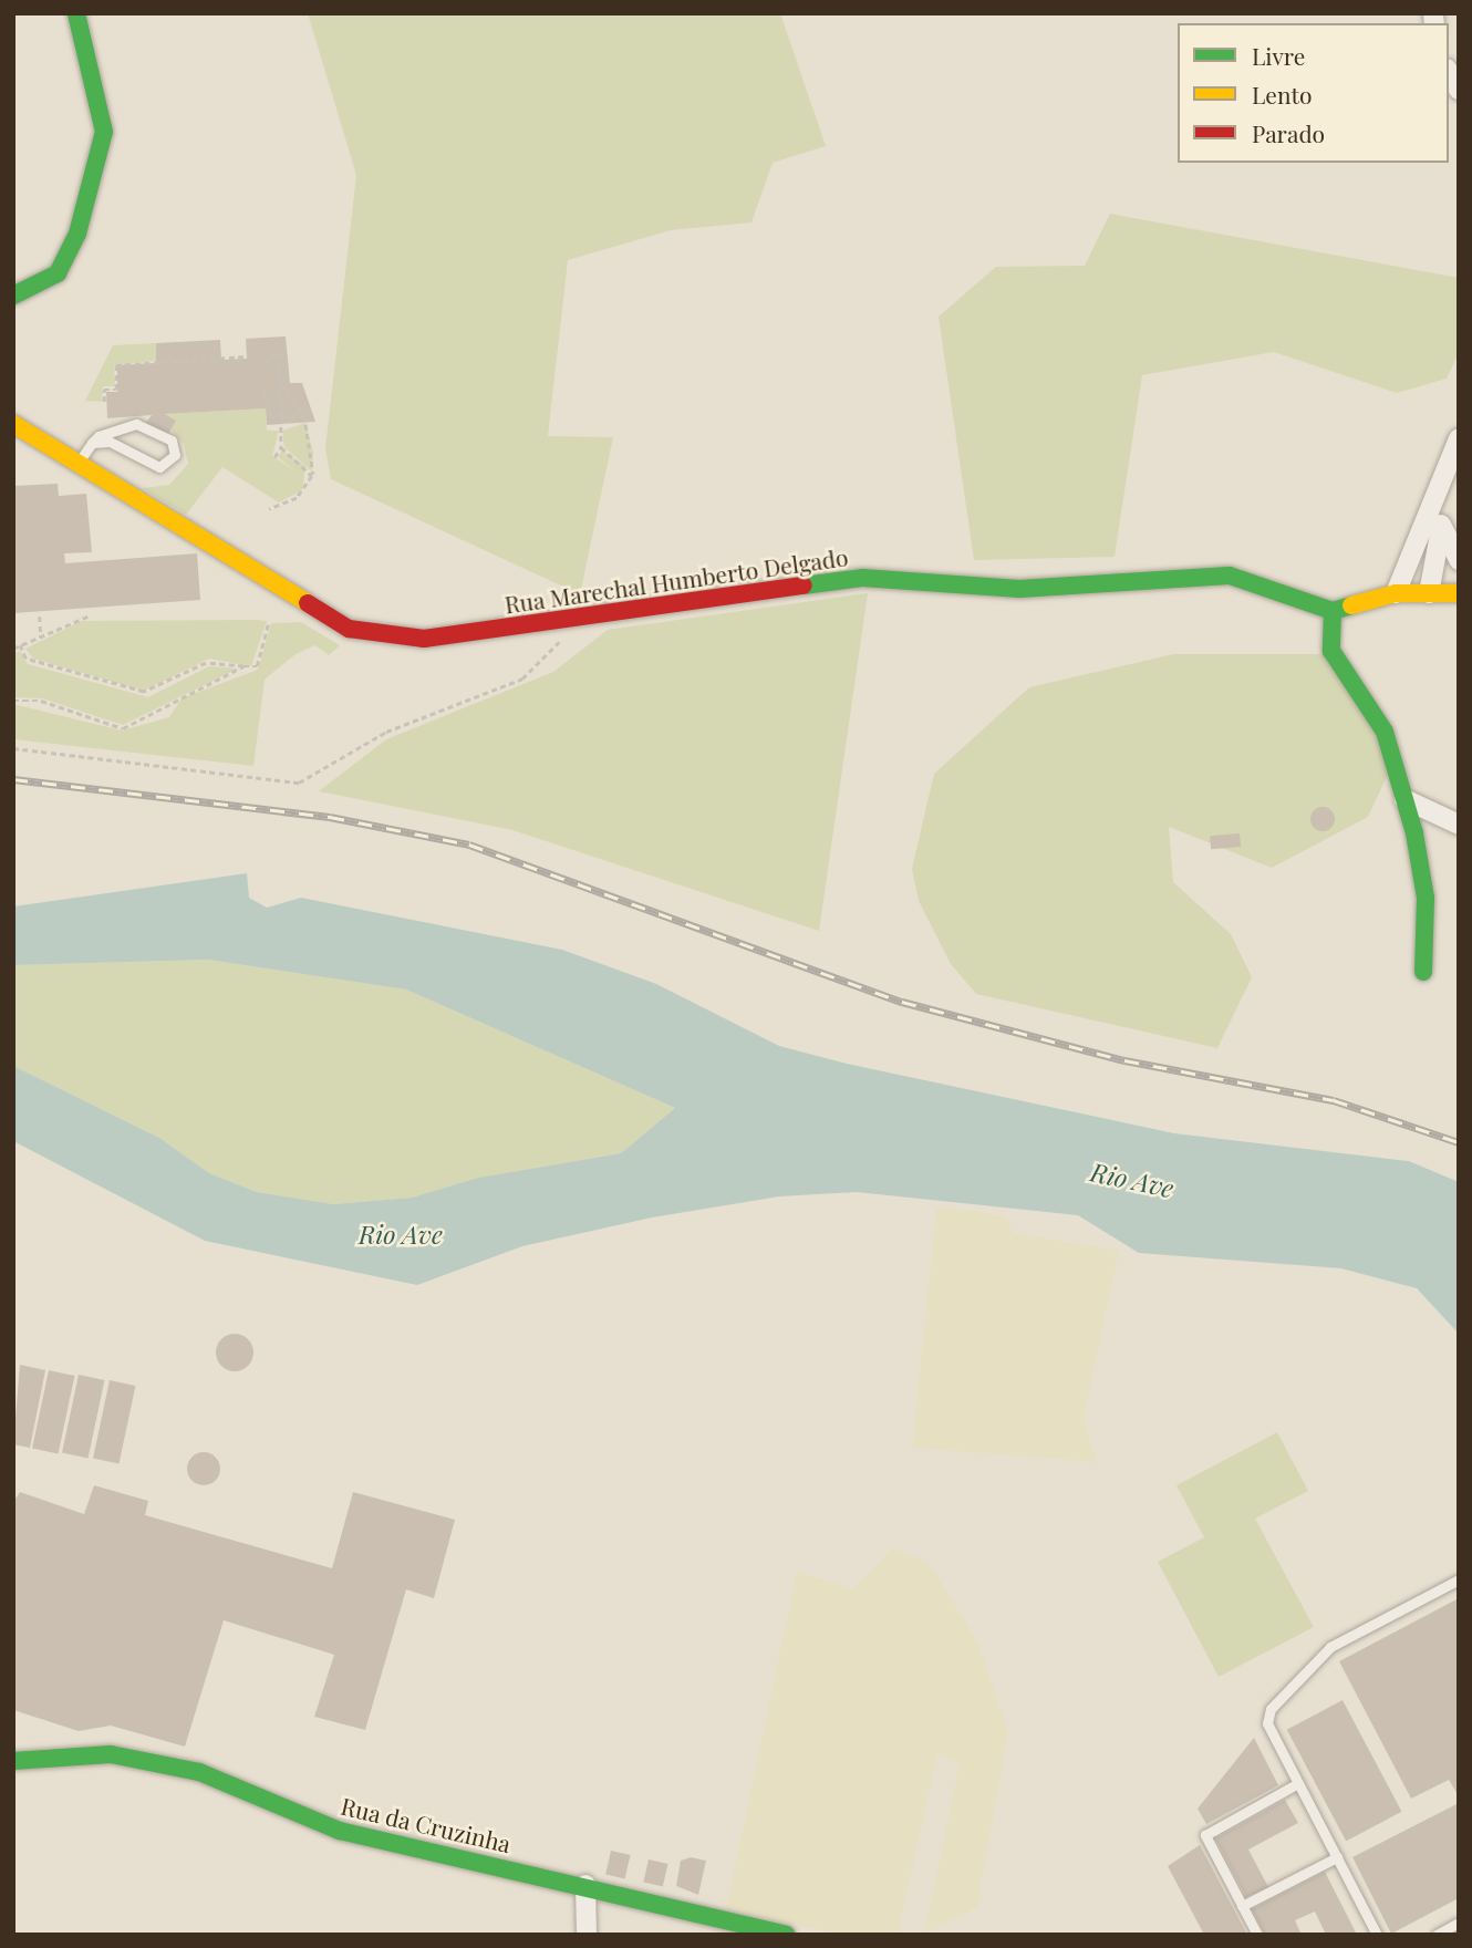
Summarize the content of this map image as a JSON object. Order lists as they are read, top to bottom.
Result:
{
  "streets": {
    "street": ["Rua Marechal Humberto Delgado", "Rua da Cruzinha"]
  },
  "water": ["Rio Ave"],
  "legend": ["Livre", "Lento", "Parado"]
}
